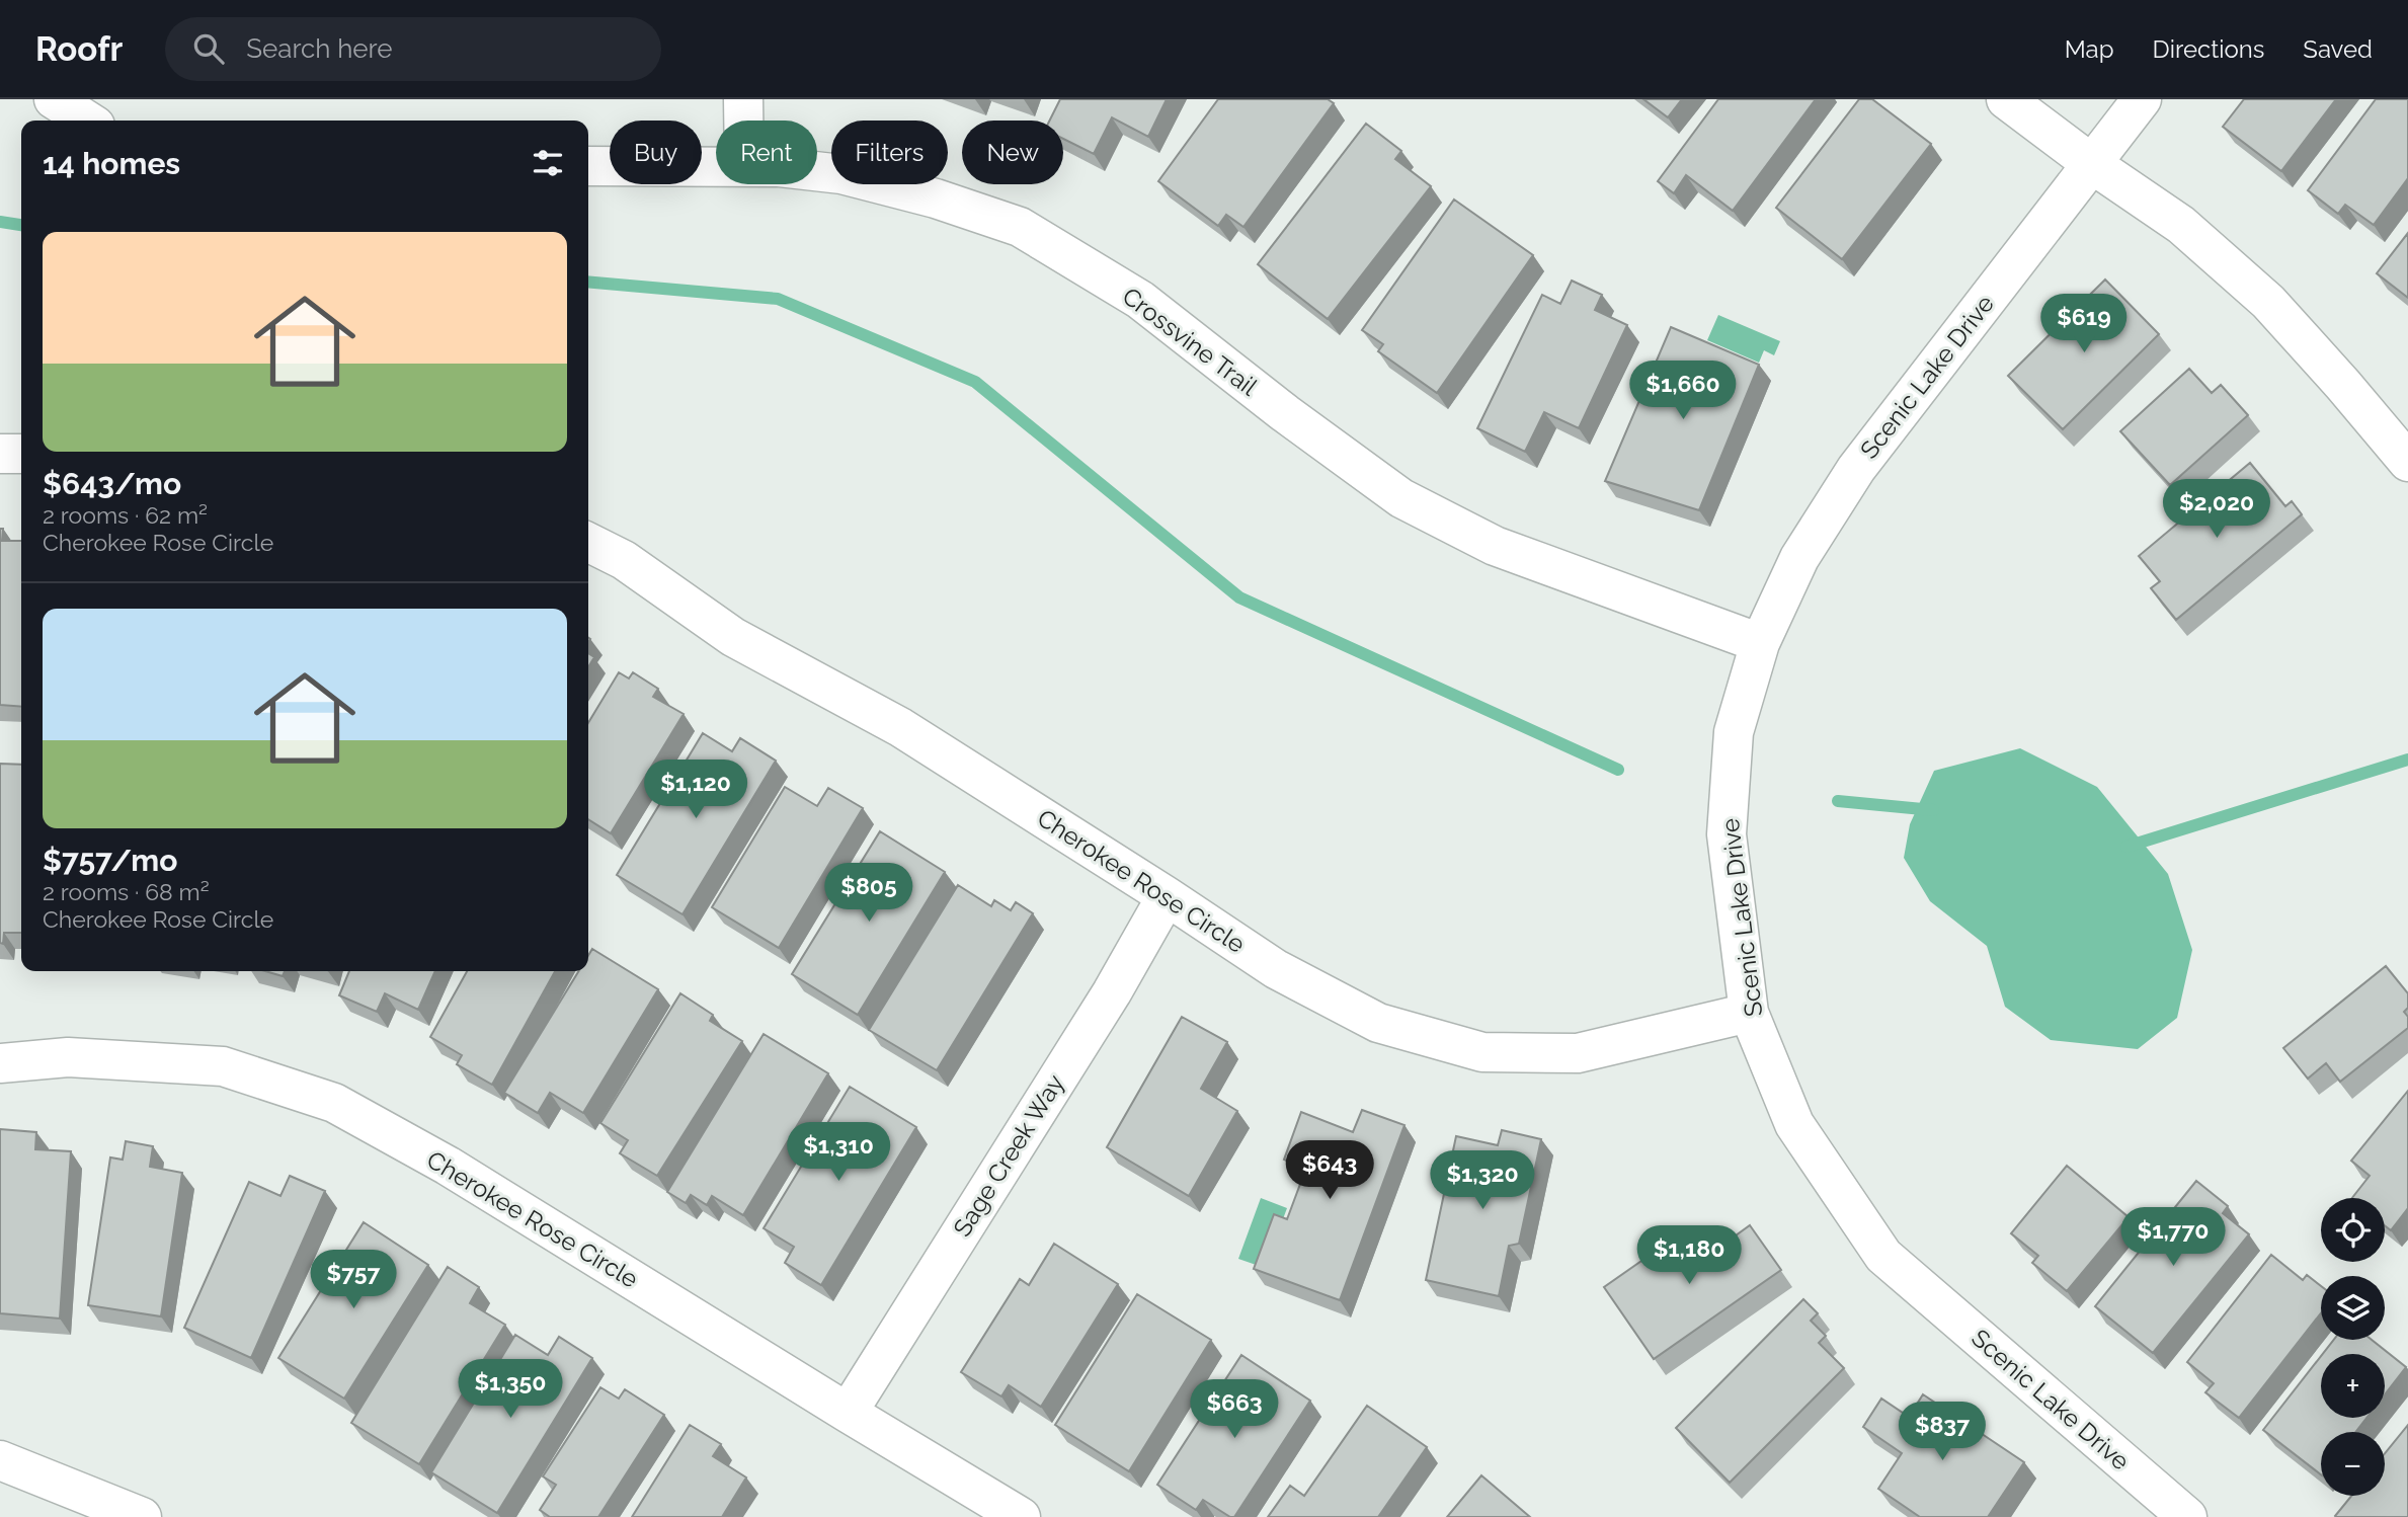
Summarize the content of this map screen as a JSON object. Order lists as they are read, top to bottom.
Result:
{
  "streets": {
    "street": [
      "Crossvine Trail",
      "Scenic Lake Drive",
      "Cherokee Rose Circle",
      "Sage Creek Way"
    ]
  },
  "crossings": [
    ["Crossvine Trail", "Scenic Lake Drive"],
    ["Scenic Lake Drive", "Cherokee Rose Circle"],
    ["Cherokee Rose Circle", "Sage Creek Way"]
  ],
  "page": {
    "header": "Roofr",
    "search": "Search here",
    "nav": ["Map", "Directions", "Saved"],
    "chip": [
      "Buy",
      "Rent",
      "Filters",
      "New"
    ],
    "heading": "14 homes",
    "list": [
      {
        "name": "$643/mo",
        "note": "2 rooms · 62 m² · Cherokee Rose Circle"
      },
      {
        "name": "$757/mo",
        "note": "2 rooms · 68 m² · Cherokee Rose Circle"
      }
    ],
    "price": [
      "$619",
      "$1,660",
      "$2,020",
      "$1,120",
      "$805",
      "$1,310",
      "$643",
      "$1,320",
      "$1,770",
      "$1,180",
      "$757",
      "$1,350",
      "$663",
      "$837"
    ],
    "map_buttons": ["+", "−"]
  }
}
